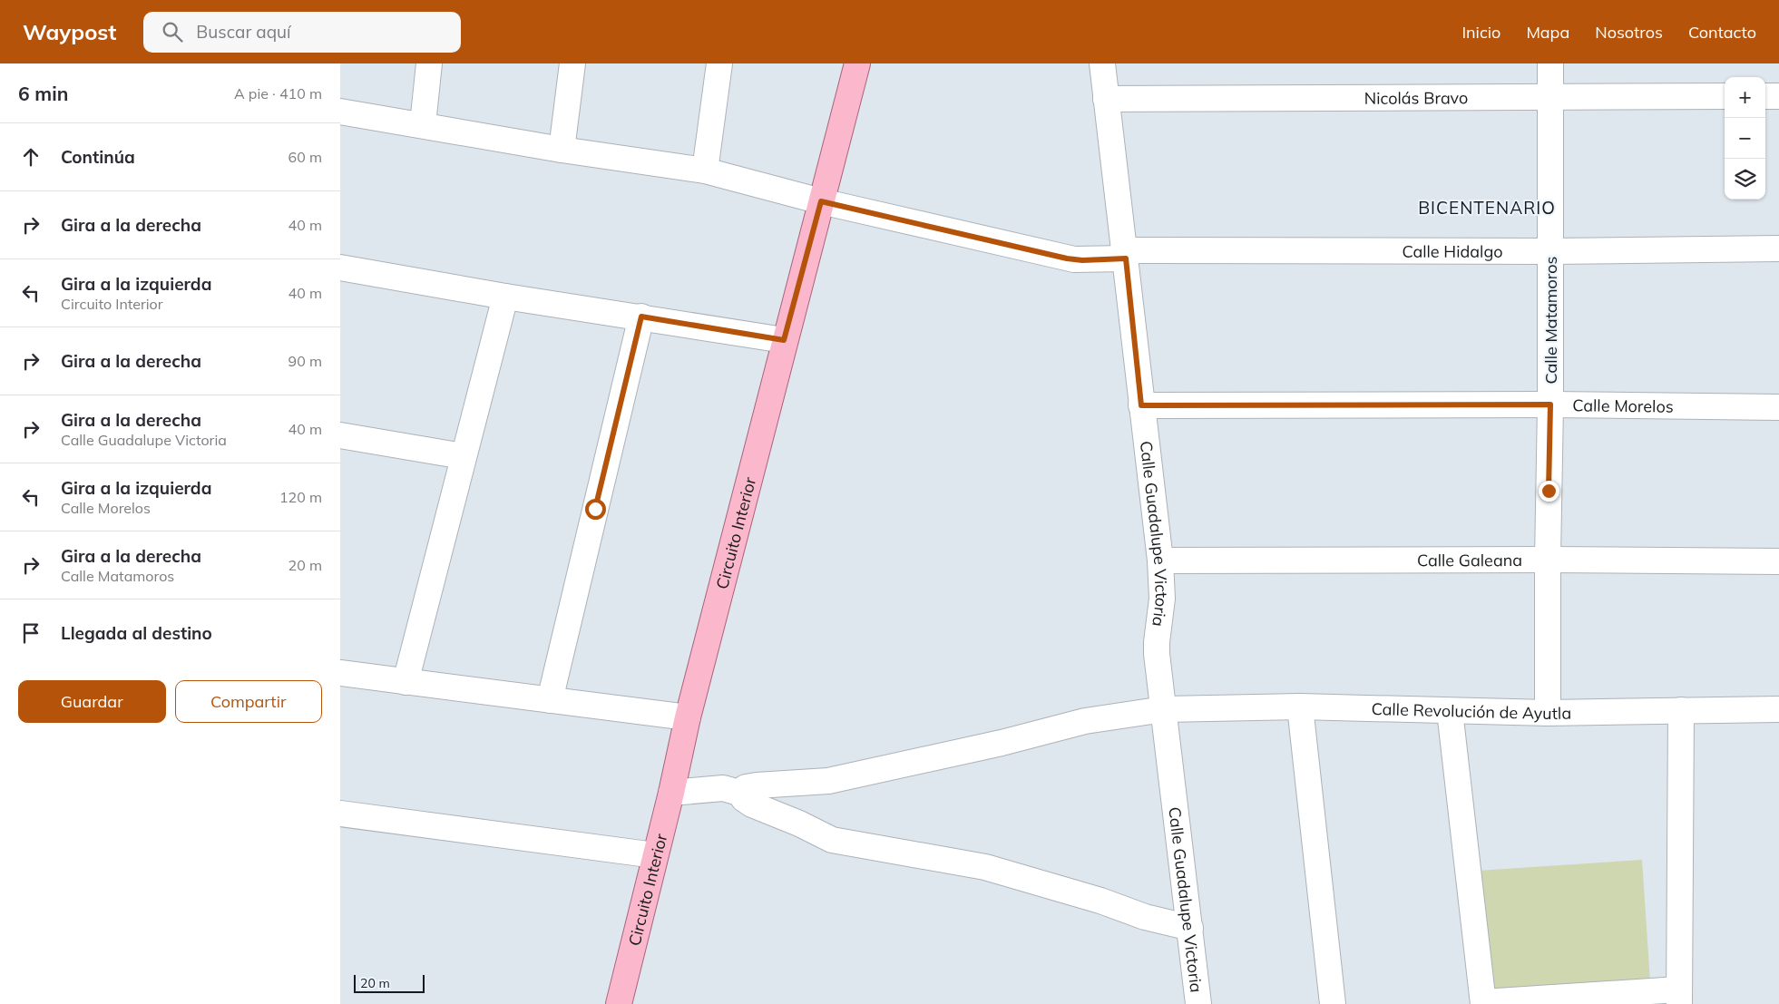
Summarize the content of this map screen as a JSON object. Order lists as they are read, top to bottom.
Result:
{
  "streets": {
    "main road": ["Circuito Interior"],
    "street": [
      "Nicolás Bravo",
      "Calle Hidalgo",
      "Calle Matamoros",
      "Calle Morelos",
      "Calle Guadalupe Victoria",
      "Calle Galeana",
      "Calle Revolución de Ayutla"
    ]
  },
  "crossings": [
    ["Nicolás Bravo", "Calle Matamoros"],
    ["Nicolás Bravo", "Calle Guadalupe Victoria"],
    ["Calle Hidalgo", "Calle Matamoros"],
    ["Calle Hidalgo", "Circuito Interior"],
    ["Calle Hidalgo", "Calle Guadalupe Victoria"],
    ["Calle Matamoros", "Calle Morelos"],
    ["Calle Matamoros", "Calle Galeana"],
    ["Calle Matamoros", "Calle Revolución de Ayutla"],
    ["Calle Morelos", "Calle Guadalupe Victoria"],
    ["Calle Guadalupe Victoria", "Calle Galeana"],
    ["Calle Guadalupe Victoria", "Calle Revolución de Ayutla"]
  ],
  "districts": ["BICENTENARIO"],
  "scale_bar": "20 m",
  "page": {
    "header": "Waypost",
    "search": "Buscar aquí",
    "nav": [
      "Inicio",
      "Mapa",
      "Nosotros",
      "Contacto"
    ],
    "heading": ["6 min", "A pie · 410 m"],
    "map_buttons": ["+", "−"],
    "list": [
      ["Continúa", "60 m"],
      ["Gira a la derecha", "40 m"],
      ["Gira a la izquierda", "Circuito Interior", "40 m"],
      ["Gira a la derecha", "90 m"],
      ["Gira a la derecha", "Calle Guadalupe Victoria", "40 m"],
      ["Gira a la izquierda", "Calle Morelos", "120 m"],
      ["Gira a la derecha", "Calle Matamoros", "20 m"],
      "Llegada al destino"
    ],
    "buttons": ["Guardar", "Compartir"],
    "scale": "20 m"
  }
}
